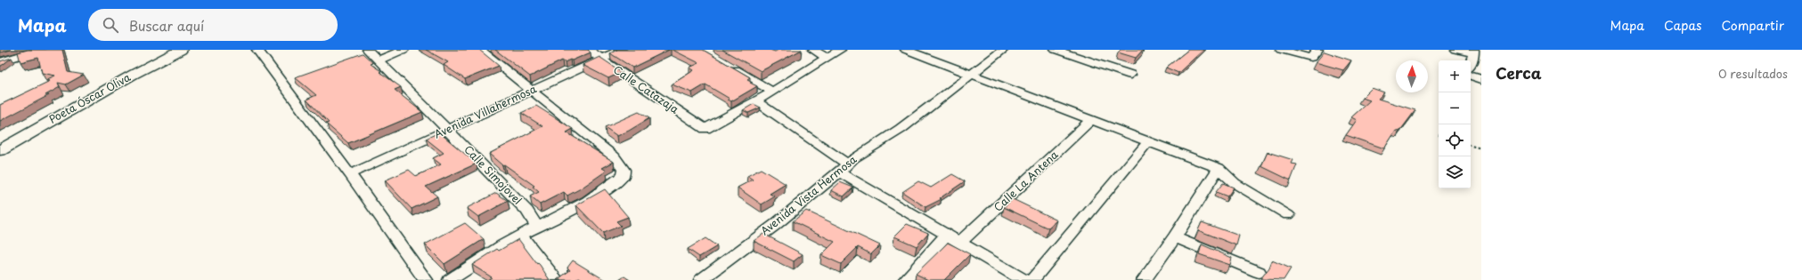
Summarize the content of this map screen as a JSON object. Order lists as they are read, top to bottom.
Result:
{
  "streets": {
    "street": [
      "Calle Catazaja",
      "Poeta Óscar Oliva",
      "Avenida Villahermosa",
      "Calle Simojovel",
      "Calle La Antena",
      "Avenida Vista Hermosa"
    ]
  },
  "crossings": [
    ["Calle Catazaja", "Avenida Villahermosa"],
    ["Avenida Villahermosa", "Calle Simojovel"]
  ],
  "north": "top",
  "page": {
    "header": "Mapa",
    "search": "Buscar aquí",
    "nav": ["Mapa", "Capas", "Compartir"],
    "heading": ["Cerca", "0 resultados"],
    "map_buttons": ["+", "−"]
  }
}
